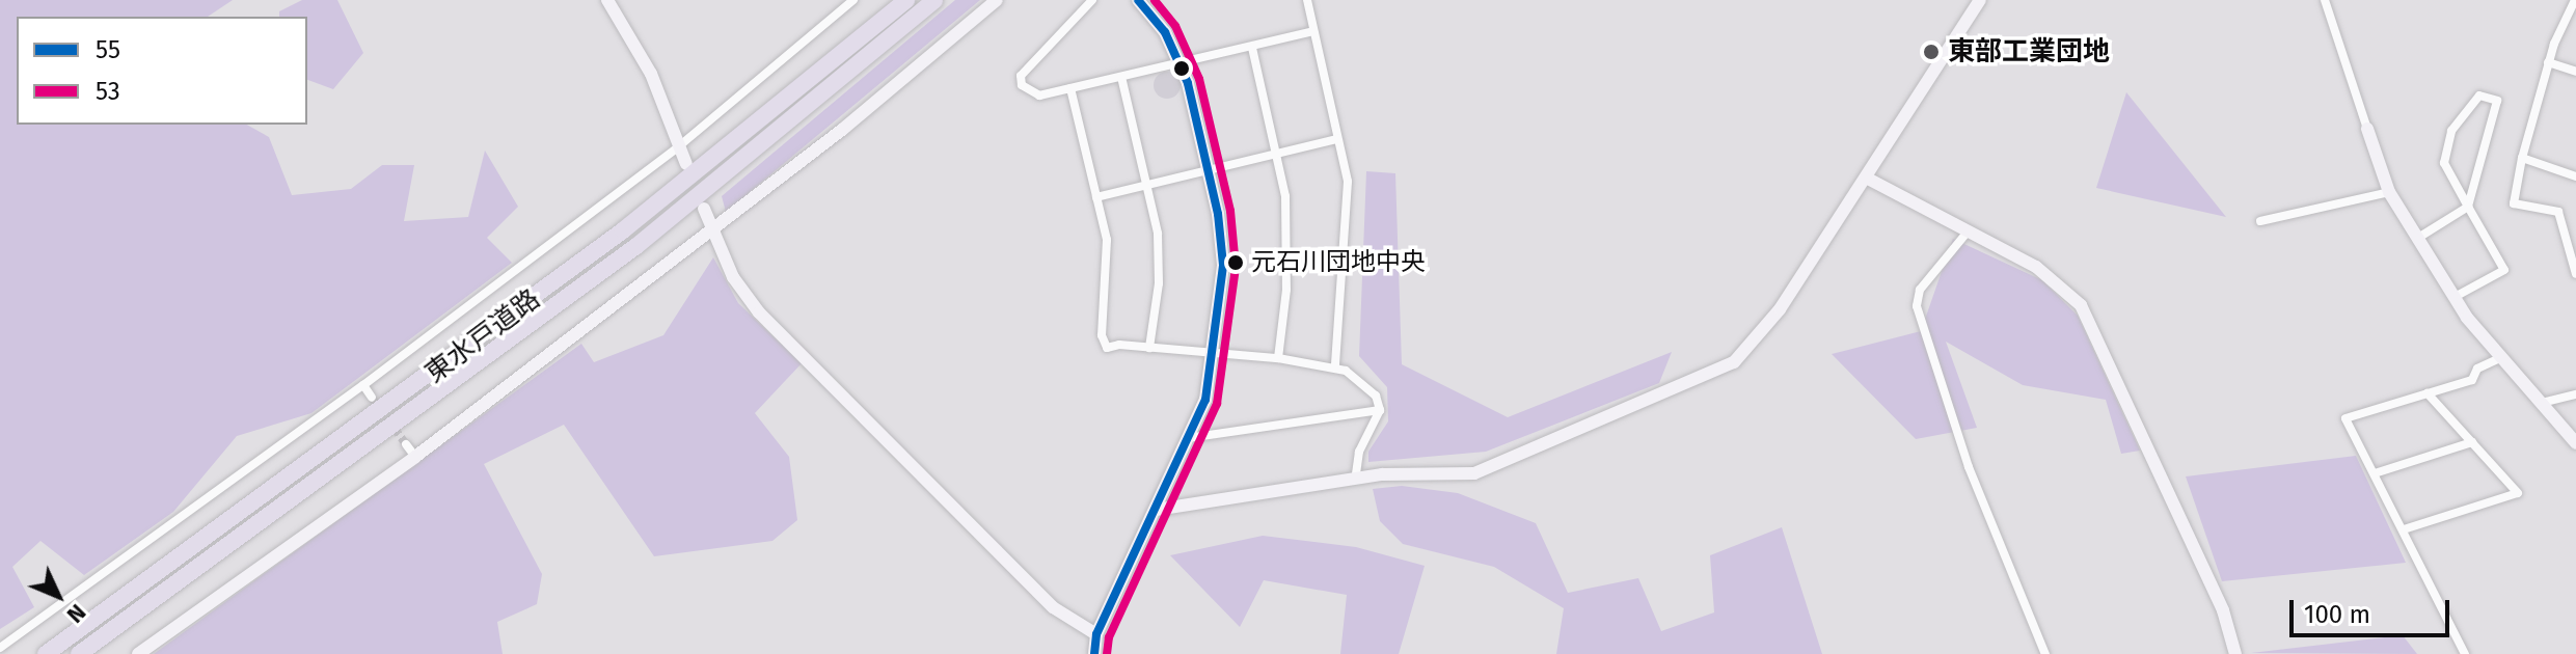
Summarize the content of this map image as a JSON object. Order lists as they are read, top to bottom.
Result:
{
  "streets": {
    "highway": ["東水戸道路"]
  },
  "places": ["東部工業団地", "元石川団地中央"],
  "lines": ["transit line 55", "transit line 53"],
  "legend": ["55", "53"],
  "scale_bar": "100 m",
  "north": "bottom right"
}
